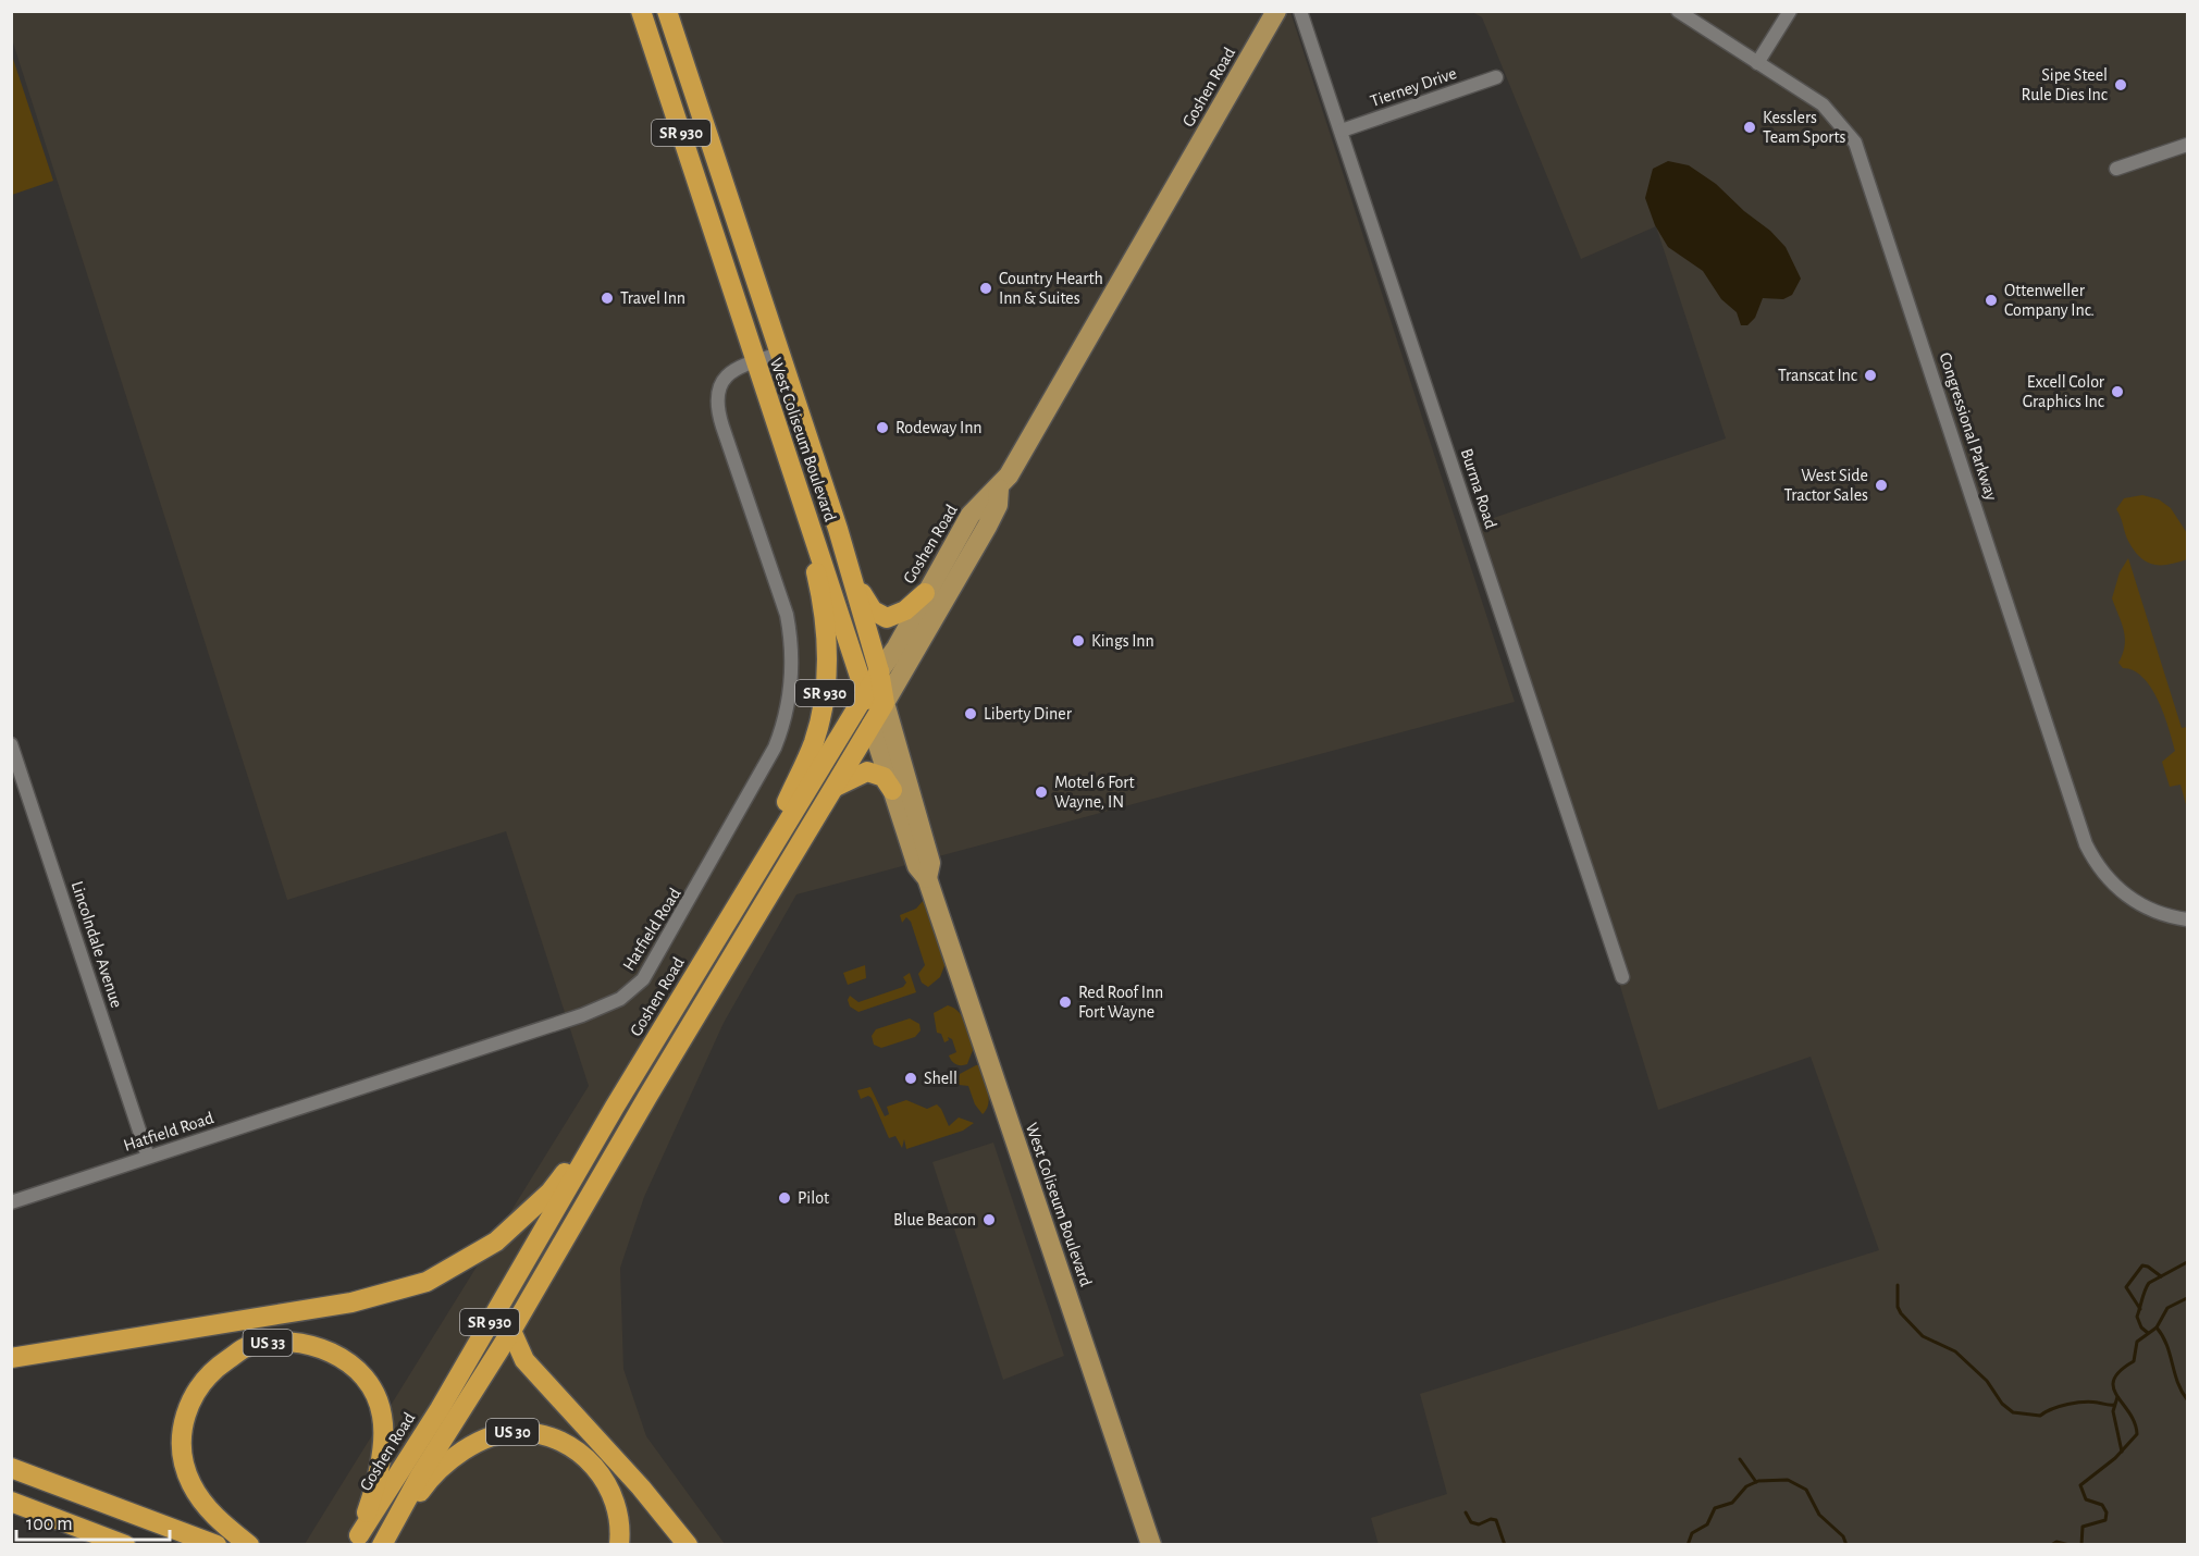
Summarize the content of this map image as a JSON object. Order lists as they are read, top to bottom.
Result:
{
  "streets": {
    "highway": [
      "Goshen Road",
      "SR 930",
      "West Coliseum Boulevard",
      "US 33",
      "US 30"
    ],
    "street": [
      "Tierney Drive",
      "Congressional Parkway",
      "Burma Road",
      "Hatfield Road",
      "Lincolndale Avenue"
    ]
  },
  "crossings": [
    ["Goshen Road", "SR 930"],
    ["Goshen Road", "West Coliseum Boulevard"],
    ["Goshen Road", "US 33"],
    ["Tierney Drive", "Burma Road"],
    ["SR 930", "West Coliseum Boulevard"],
    ["SR 930", "US 30"],
    ["West Coliseum Boulevard", "Hatfield Road"],
    ["Hatfield Road", "Lincolndale Avenue"]
  ],
  "places": [
    "Sipe Steel Rule Dies Inc",
    "Kesslers Team Sports",
    "Country Hearth Inn & Suites",
    "Travel Inn",
    "Ottenweller Company Inc.",
    "Transcat Inc",
    "Excell Color Graphics Inc",
    "Rodeway Inn",
    "West Side Tractor Sales",
    "Kings Inn",
    "Liberty Diner",
    "Motel 6 Fort Wayne, IN",
    "Red Roof Inn Fort Wayne",
    "Shell",
    "Pilot",
    "Blue Beacon"
  ],
  "scale_bar": "100 m"
}
